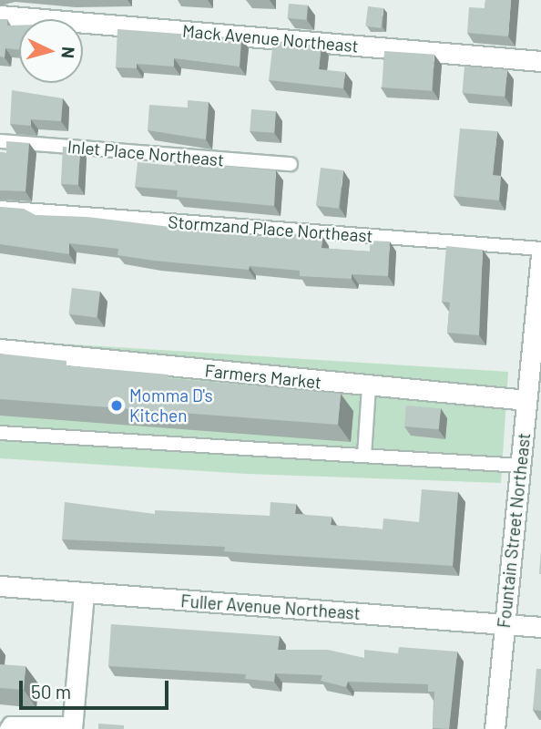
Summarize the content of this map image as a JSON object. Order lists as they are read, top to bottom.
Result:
{
  "streets": {
    "street": [
      "Mack Avenue Northeast",
      "Farmers Market",
      "Fountain Street Northeast",
      "Fuller Avenue Northeast"
    ],
    "lane": ["Inlet Place Northeast", "Stormzand Place Northeast"]
  },
  "crossings": [
    ["Farmers Market", "Fountain Street Northeast"],
    ["Fountain Street Northeast", "Fuller Avenue Northeast"]
  ],
  "places": ["Momma D's Kitchen"],
  "scale_bar": "50 m",
  "north": "right"
}
